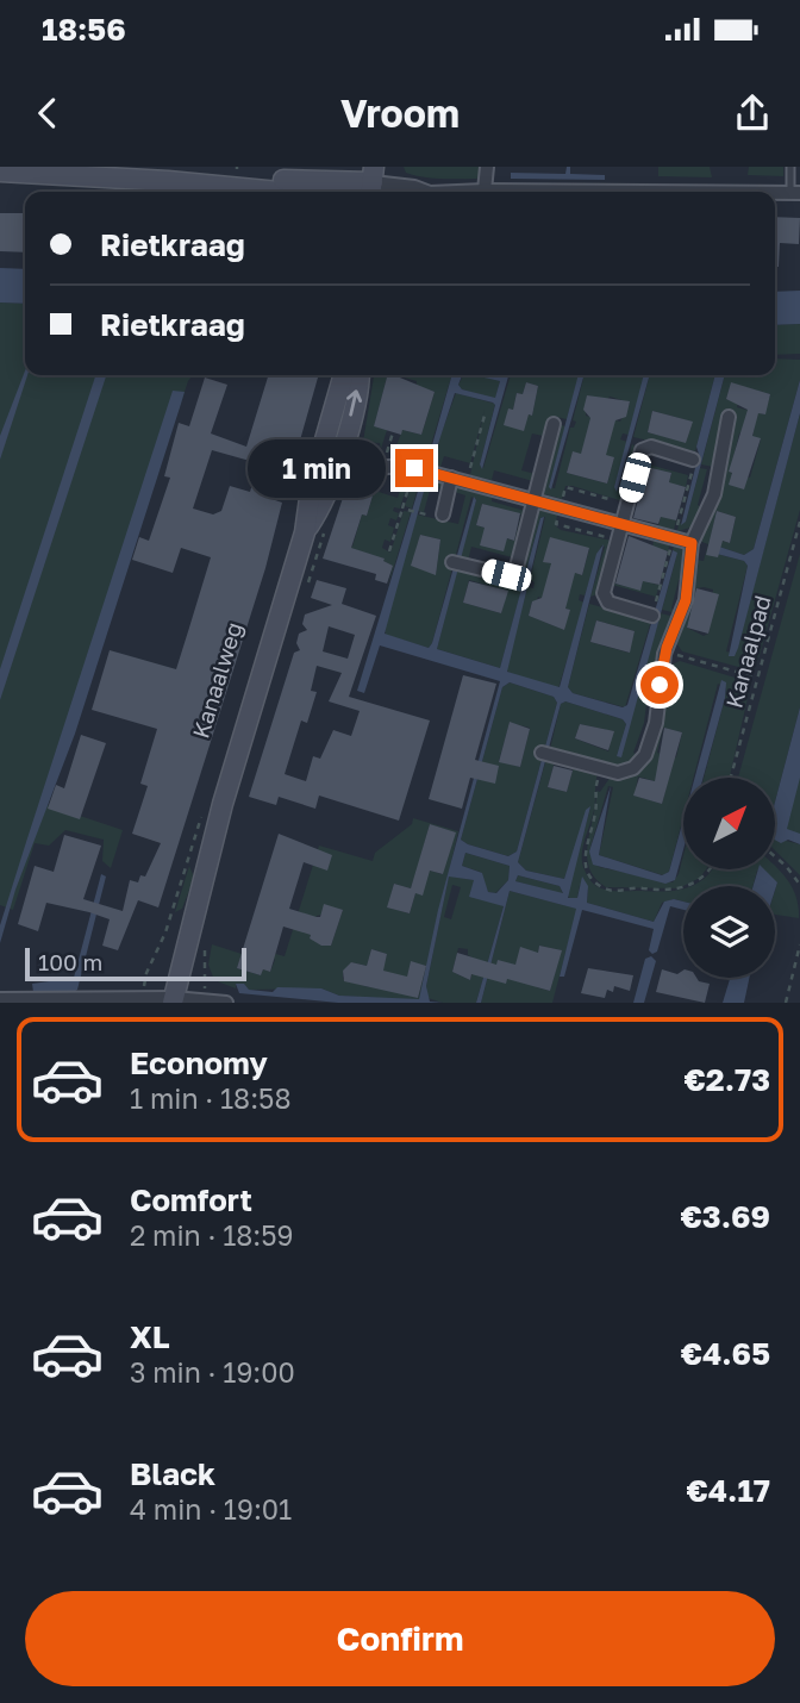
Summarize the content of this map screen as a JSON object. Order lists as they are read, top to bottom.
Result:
{
  "streets": {
    "main road": ["Kanaalweg"],
    "path": ["Kanaalpad"]
  },
  "scale_bar": "100 m",
  "north": "top right",
  "page": {
    "status": "18:56",
    "header": "Vroom",
    "banner": ["Rietkraag", "Rietkraag"],
    "bubble": "1 min",
    "scale": "100 m",
    "list": [
      {
        "name": "Economy",
        "note": "1 min · 18:58",
        "value": "€2.73"
      },
      {
        "name": "Comfort",
        "note": "2 min · 18:59",
        "value": "€3.69"
      },
      {
        "name": "XL",
        "note": "3 min · 19:00",
        "value": "€4.65"
      },
      {
        "name": "Black",
        "note": "4 min · 19:01",
        "value": "€4.17"
      }
    ],
    "buttons": "Confirm"
  }
}
